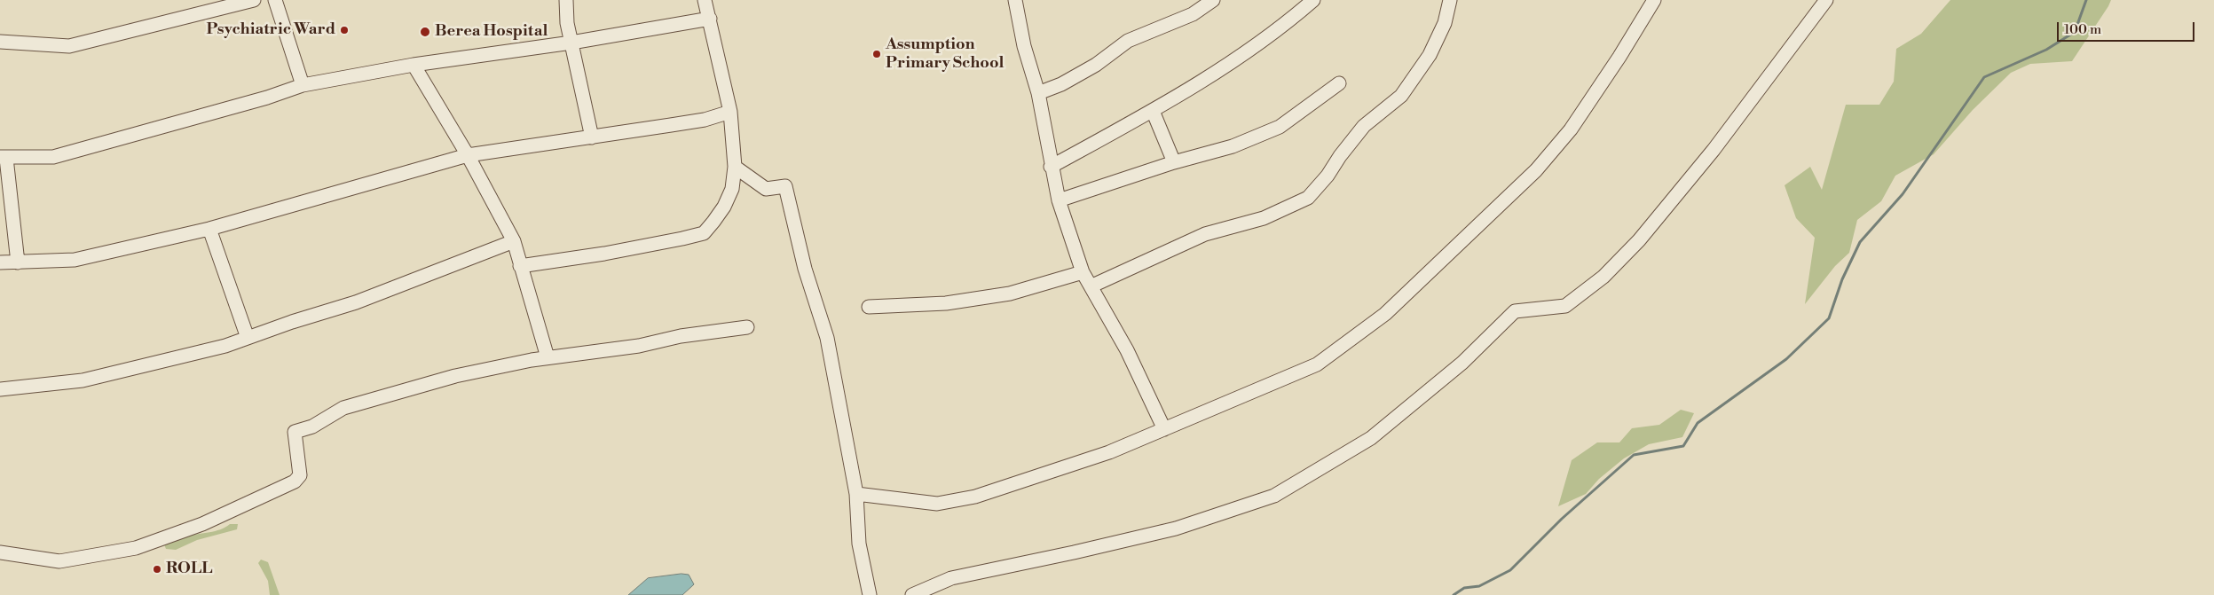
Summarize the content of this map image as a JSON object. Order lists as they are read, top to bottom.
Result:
{
  "places": [
    "Psychiatric Ward",
    "Berea Hospital",
    "Assumption Primary School",
    "ROLL"
  ],
  "scale_bar": "100 m"
}
